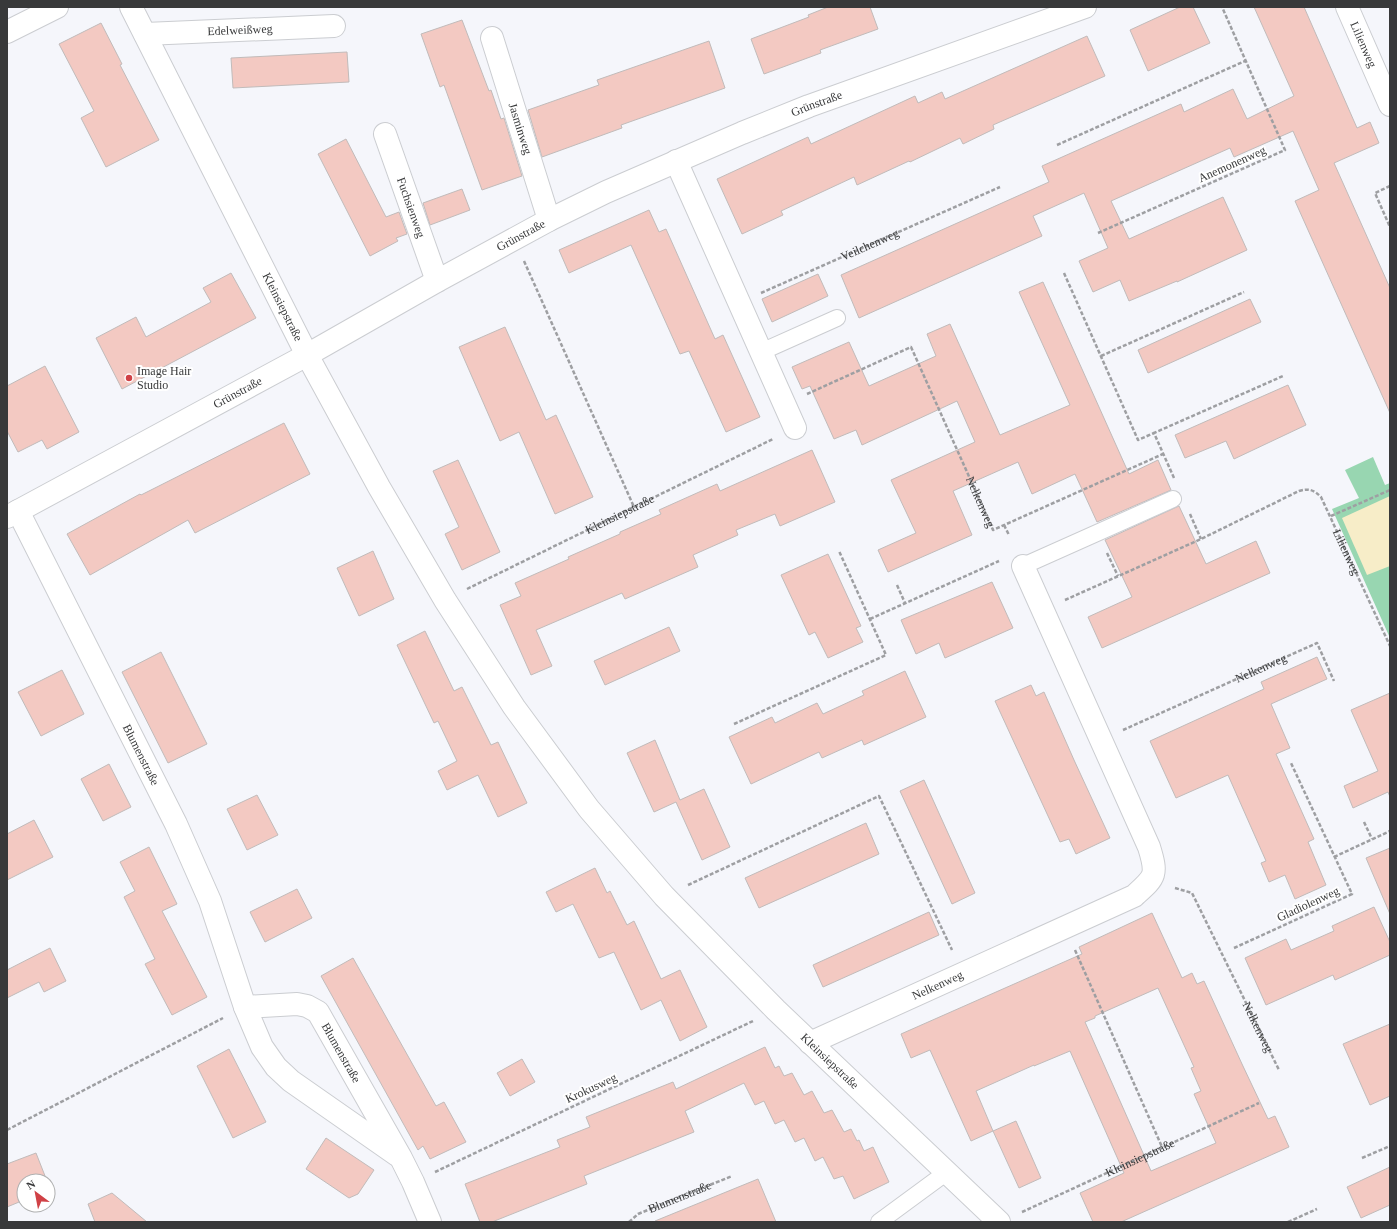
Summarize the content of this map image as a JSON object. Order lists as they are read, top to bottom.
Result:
{
  "streets": {
    "street": [
      "Edelweißweg",
      "Lilienweg",
      "Grünstraße",
      "Jasminweg",
      "Fuchsienweg",
      "Kleinsiepstraße",
      "Nelkenweg",
      "Blumenstraße"
    ],
    "path": [
      "Anemonenweg",
      "Veilchenweg",
      "Gladiolenweg",
      "Krokusweg"
    ]
  },
  "crossings": [
    ["Edelweißweg", "Kleinsiepstraße"],
    ["Grünstraße", "Jasminweg"],
    ["Grünstraße", "Fuchsienweg"],
    ["Grünstraße", "Kleinsiepstraße"],
    ["Grünstraße", "Blumenstraße"],
    ["Kleinsiepstraße", "Nelkenweg"],
    ["Kleinsiepstraße", "Krokusweg"],
    ["Blumenstraße", "Krokusweg"]
  ],
  "places": ["Image Hair Studio"],
  "north": "top left"
}
